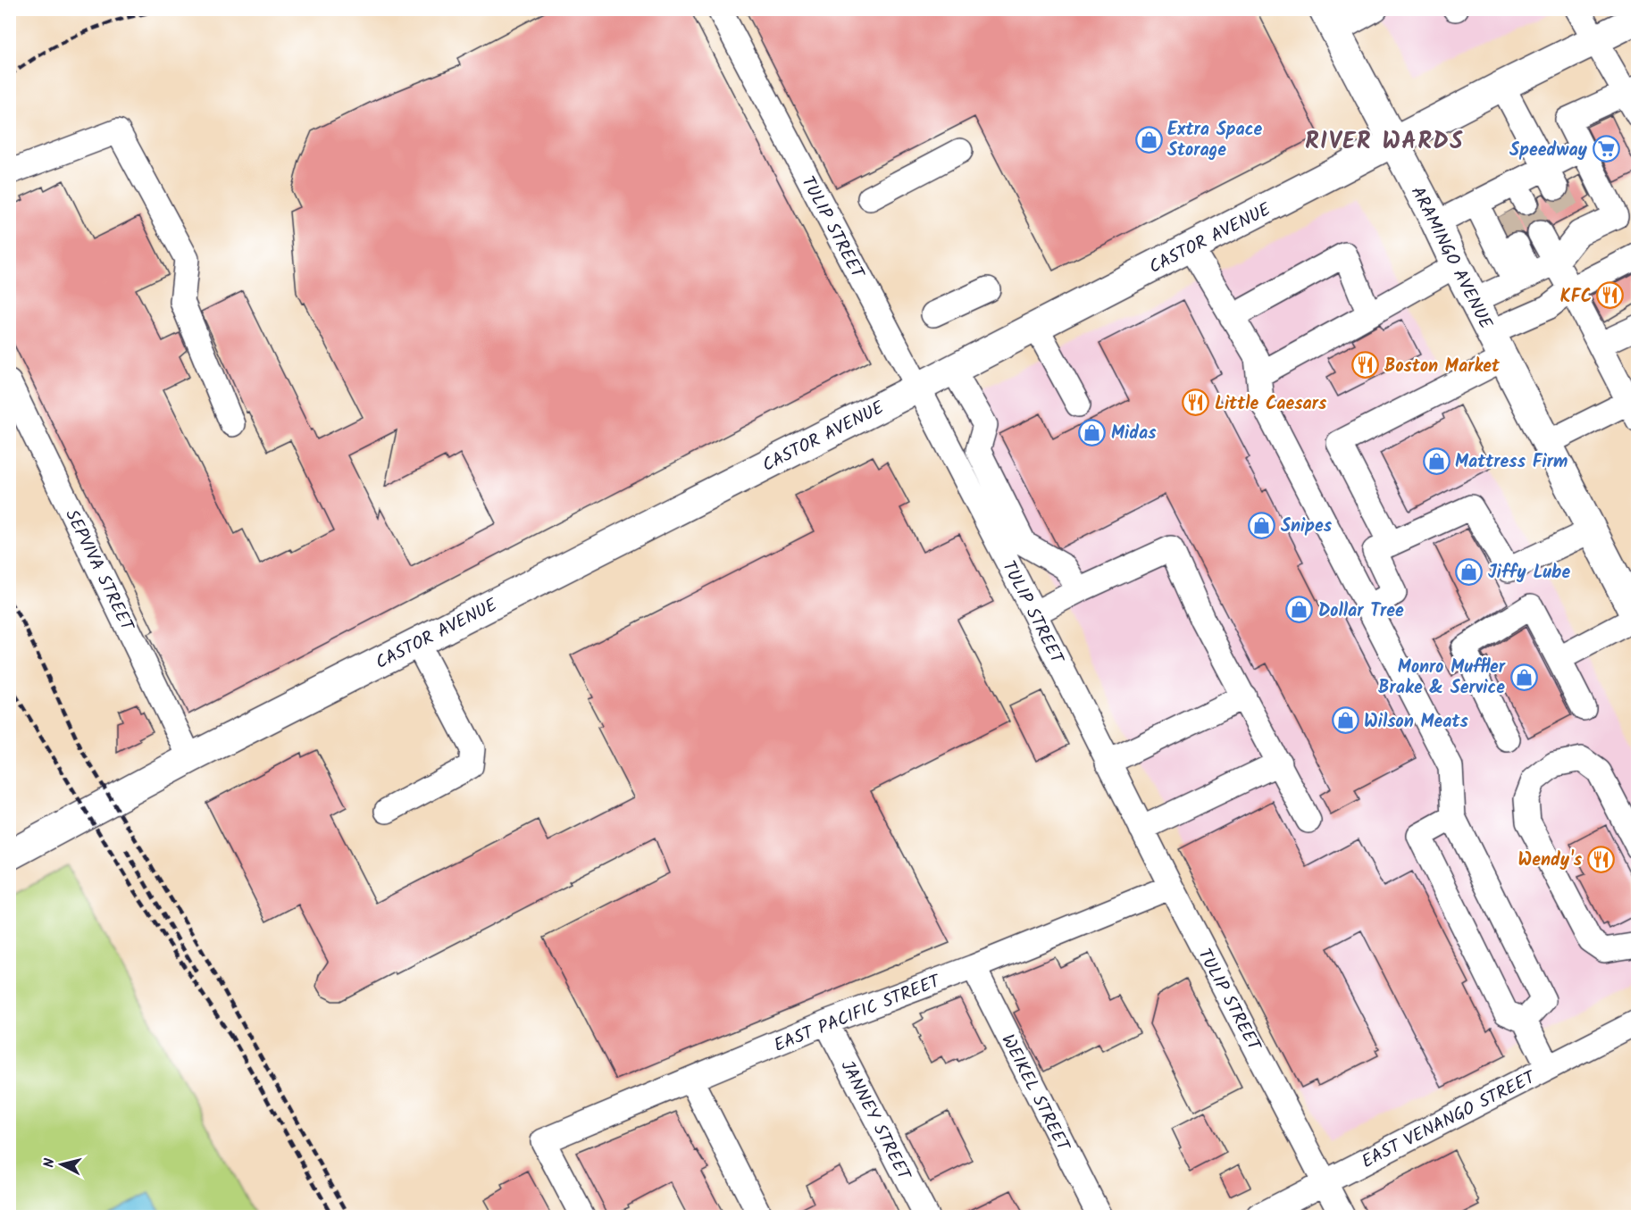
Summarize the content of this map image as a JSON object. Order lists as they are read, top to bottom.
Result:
{
  "streets": {
    "main road": ["CASTOR AVENUE", "ARAMINGO AVENUE"],
    "street": [
      "TULIP STREET",
      "SEPVIVA STREET",
      "EAST PACIFIC STREET",
      "WEIKEL STREET",
      "EAST VENANGO STREET",
      "JANNEY STREET"
    ]
  },
  "crossings": [
    ["TULIP STREET", "CASTOR AVENUE"],
    ["TULIP STREET", "EAST PACIFIC STREET"],
    ["TULIP STREET", "EAST VENANGO STREET"],
    ["CASTOR AVENUE", "ARAMINGO AVENUE"],
    ["CASTOR AVENUE", "SEPVIVA STREET"],
    ["EAST PACIFIC STREET", "WEIKEL STREET"],
    ["EAST PACIFIC STREET", "JANNEY STREET"]
  ],
  "districts": ["RIVER WARDS"],
  "places": {
    "shop": [
      "Extra Space Storage",
      "Midas",
      "Mattress Firm",
      "Snipes",
      "Jiffy Lube",
      "Dollar Tree",
      "Monro Muffler Brake & Service",
      "Wilson Meats"
    ],
    "supermarket": ["Speedway"],
    "restaurant": [
      "KFC",
      "Boston Market",
      "Little Caesars",
      "Wendy's"
    ]
  },
  "north": "left"
}
